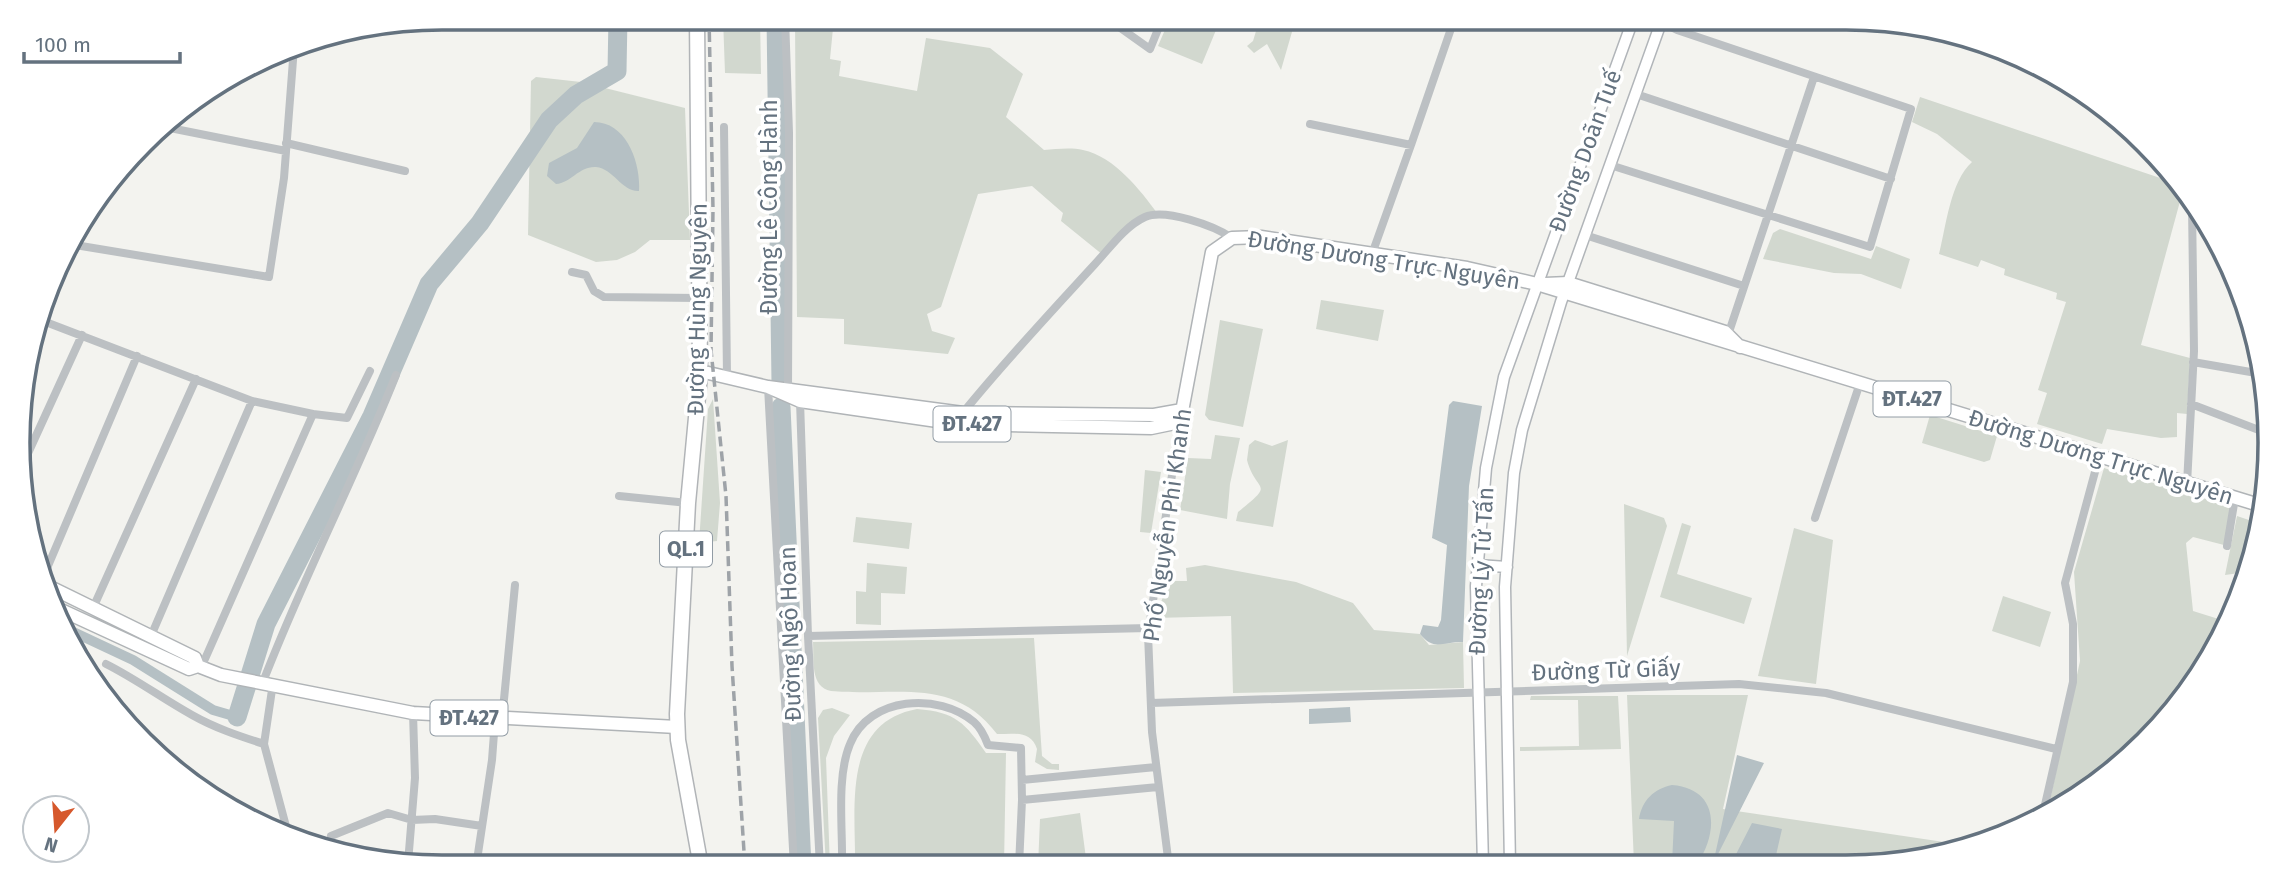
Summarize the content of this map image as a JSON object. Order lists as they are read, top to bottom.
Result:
{
  "streets": {
    "highway": ["Đường Hùng Nguyên", "QL.1"],
    "main road": ["Đường Dương Trực Nguyên", "ĐT.427", "Phố Nguyễn Phi Khanh"],
    "street": [
      "Đường Doãn Tuế",
      "Đường Lê Công Hành",
      "Đường Lý Tử Tấn",
      "Đường Ngô Hoan",
      "Đường Từ Giấy"
    ]
  },
  "crossings": [
    ["Đường Doãn Tuế", "Đường Dương Trực Nguyên"],
    ["Đường Doãn Tuế", "Đường Lý Tử Tấn"],
    ["Đường Lê Công Hành", "ĐT.427"],
    ["Đường Lê Công Hành", "Đường Ngô Hoan"],
    ["Đường Dương Trực Nguyên", "Phố Nguyễn Phi Khanh"],
    ["Đường Dương Trực Nguyên", "Đường Lý Tử Tấn"],
    ["Đường Hùng Nguyên", "ĐT.427"],
    ["Đường Hùng Nguyên", "QL.1"],
    ["ĐT.427", "Phố Nguyễn Phi Khanh"],
    ["ĐT.427", "QL.1"],
    ["ĐT.427", "Đường Ngô Hoan"],
    ["Phố Nguyễn Phi Khanh", "Đường Từ Giấy"],
    ["Đường Lý Tử Tấn", "Đường Từ Giấy"]
  ],
  "scale_bar": "100 m",
  "north": "bottom"
}
